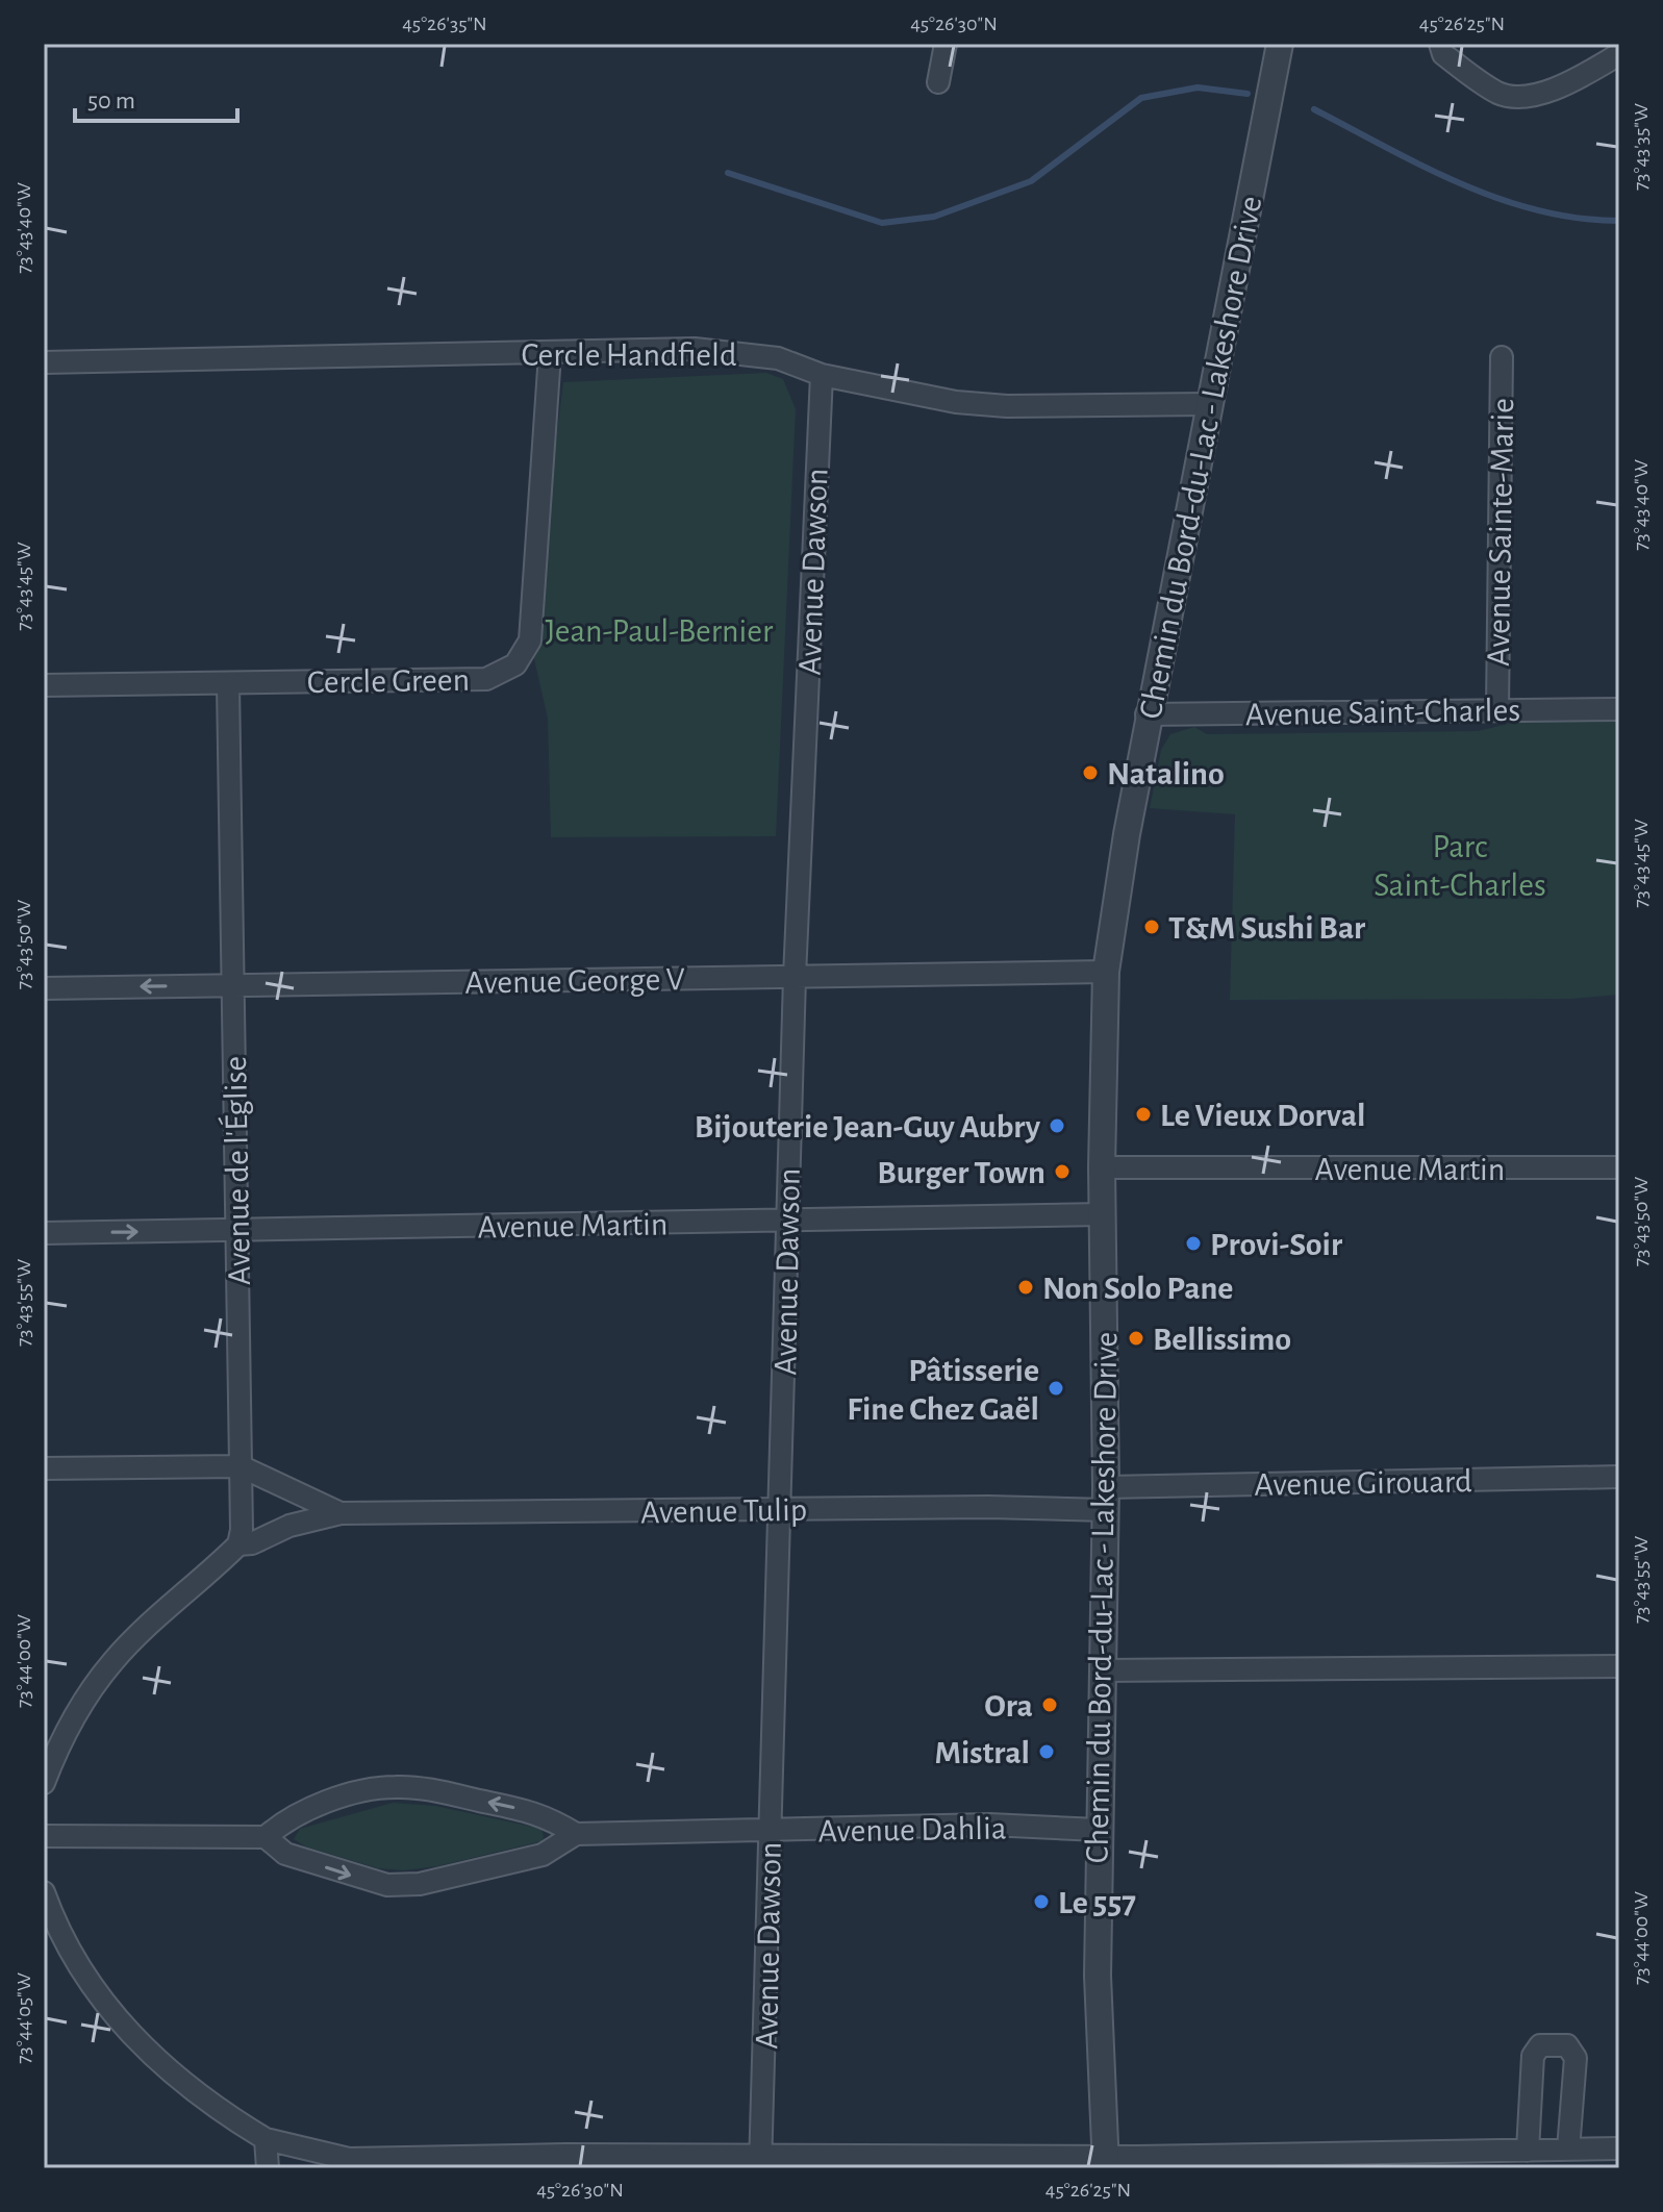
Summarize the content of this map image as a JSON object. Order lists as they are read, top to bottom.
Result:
{
  "streets": {
    "street": [
      "Cercle Handfield",
      "Chemin du Bord-du-Lac - Lakeshore Drive",
      "Avenue Sainte-Marie",
      "Avenue Dawson",
      "Cercle Green",
      "Avenue Saint-Charles",
      "Avenue George V",
      "Avenue Martin",
      "Avenue de l'Église",
      "Avenue Girouard",
      "Avenue Tulip",
      "Avenue Dahlia"
    ]
  },
  "crossings": [
    ["Cercle Handfield", "Chemin du Bord-du-Lac - Lakeshore Drive"],
    ["Cercle Handfield", "Avenue Dawson"],
    ["Cercle Handfield", "Cercle Green"],
    ["Chemin du Bord-du-Lac - Lakeshore Drive", "Avenue Saint-Charles"],
    ["Chemin du Bord-du-Lac - Lakeshore Drive", "Avenue George V"],
    ["Chemin du Bord-du-Lac - Lakeshore Drive", "Avenue Martin"],
    ["Chemin du Bord-du-Lac - Lakeshore Drive", "Avenue Girouard"],
    ["Chemin du Bord-du-Lac - Lakeshore Drive", "Avenue Tulip"],
    ["Chemin du Bord-du-Lac - Lakeshore Drive", "Avenue Dahlia"],
    ["Avenue Sainte-Marie", "Avenue Saint-Charles"],
    ["Avenue Dawson", "Avenue George V"],
    ["Avenue Dawson", "Avenue Martin"],
    ["Avenue Dawson", "Avenue Tulip"],
    ["Avenue Dawson", "Avenue Dahlia"],
    ["Cercle Green", "Avenue de l'Église"],
    ["Avenue George V", "Avenue de l'Église"],
    ["Avenue Martin", "Avenue de l'Église"],
    ["Avenue de l'Église", "Avenue Tulip"],
    ["Avenue Girouard", "Avenue Tulip"]
  ],
  "parks": ["Jean-Paul-Bernier", "Parc Saint-Charles"],
  "places": [
    "Natalino",
    "T&M Sushi Bar",
    "Le Vieux Dorval",
    "Bijouterie Jean-Guy Aubry",
    "Burger Town",
    "Provi-Soir",
    "Non Solo Pane",
    "Bellissimo",
    "Pâtisserie Fine Chez Gaël",
    "Ora",
    "Mistral",
    "Le 557"
  ],
  "scale_bar": "50 m",
  "coordinates": [
    "45°26'35\"N",
    "45°26'30\"N",
    "45°26'25\"N",
    "73°43'35\"W",
    "73°43'40\"W",
    "73°43'45\"W",
    "73°43'50\"W",
    "73°43'55\"W",
    "73°44'00\"W",
    "73°44'05\"W"
  ]
}
